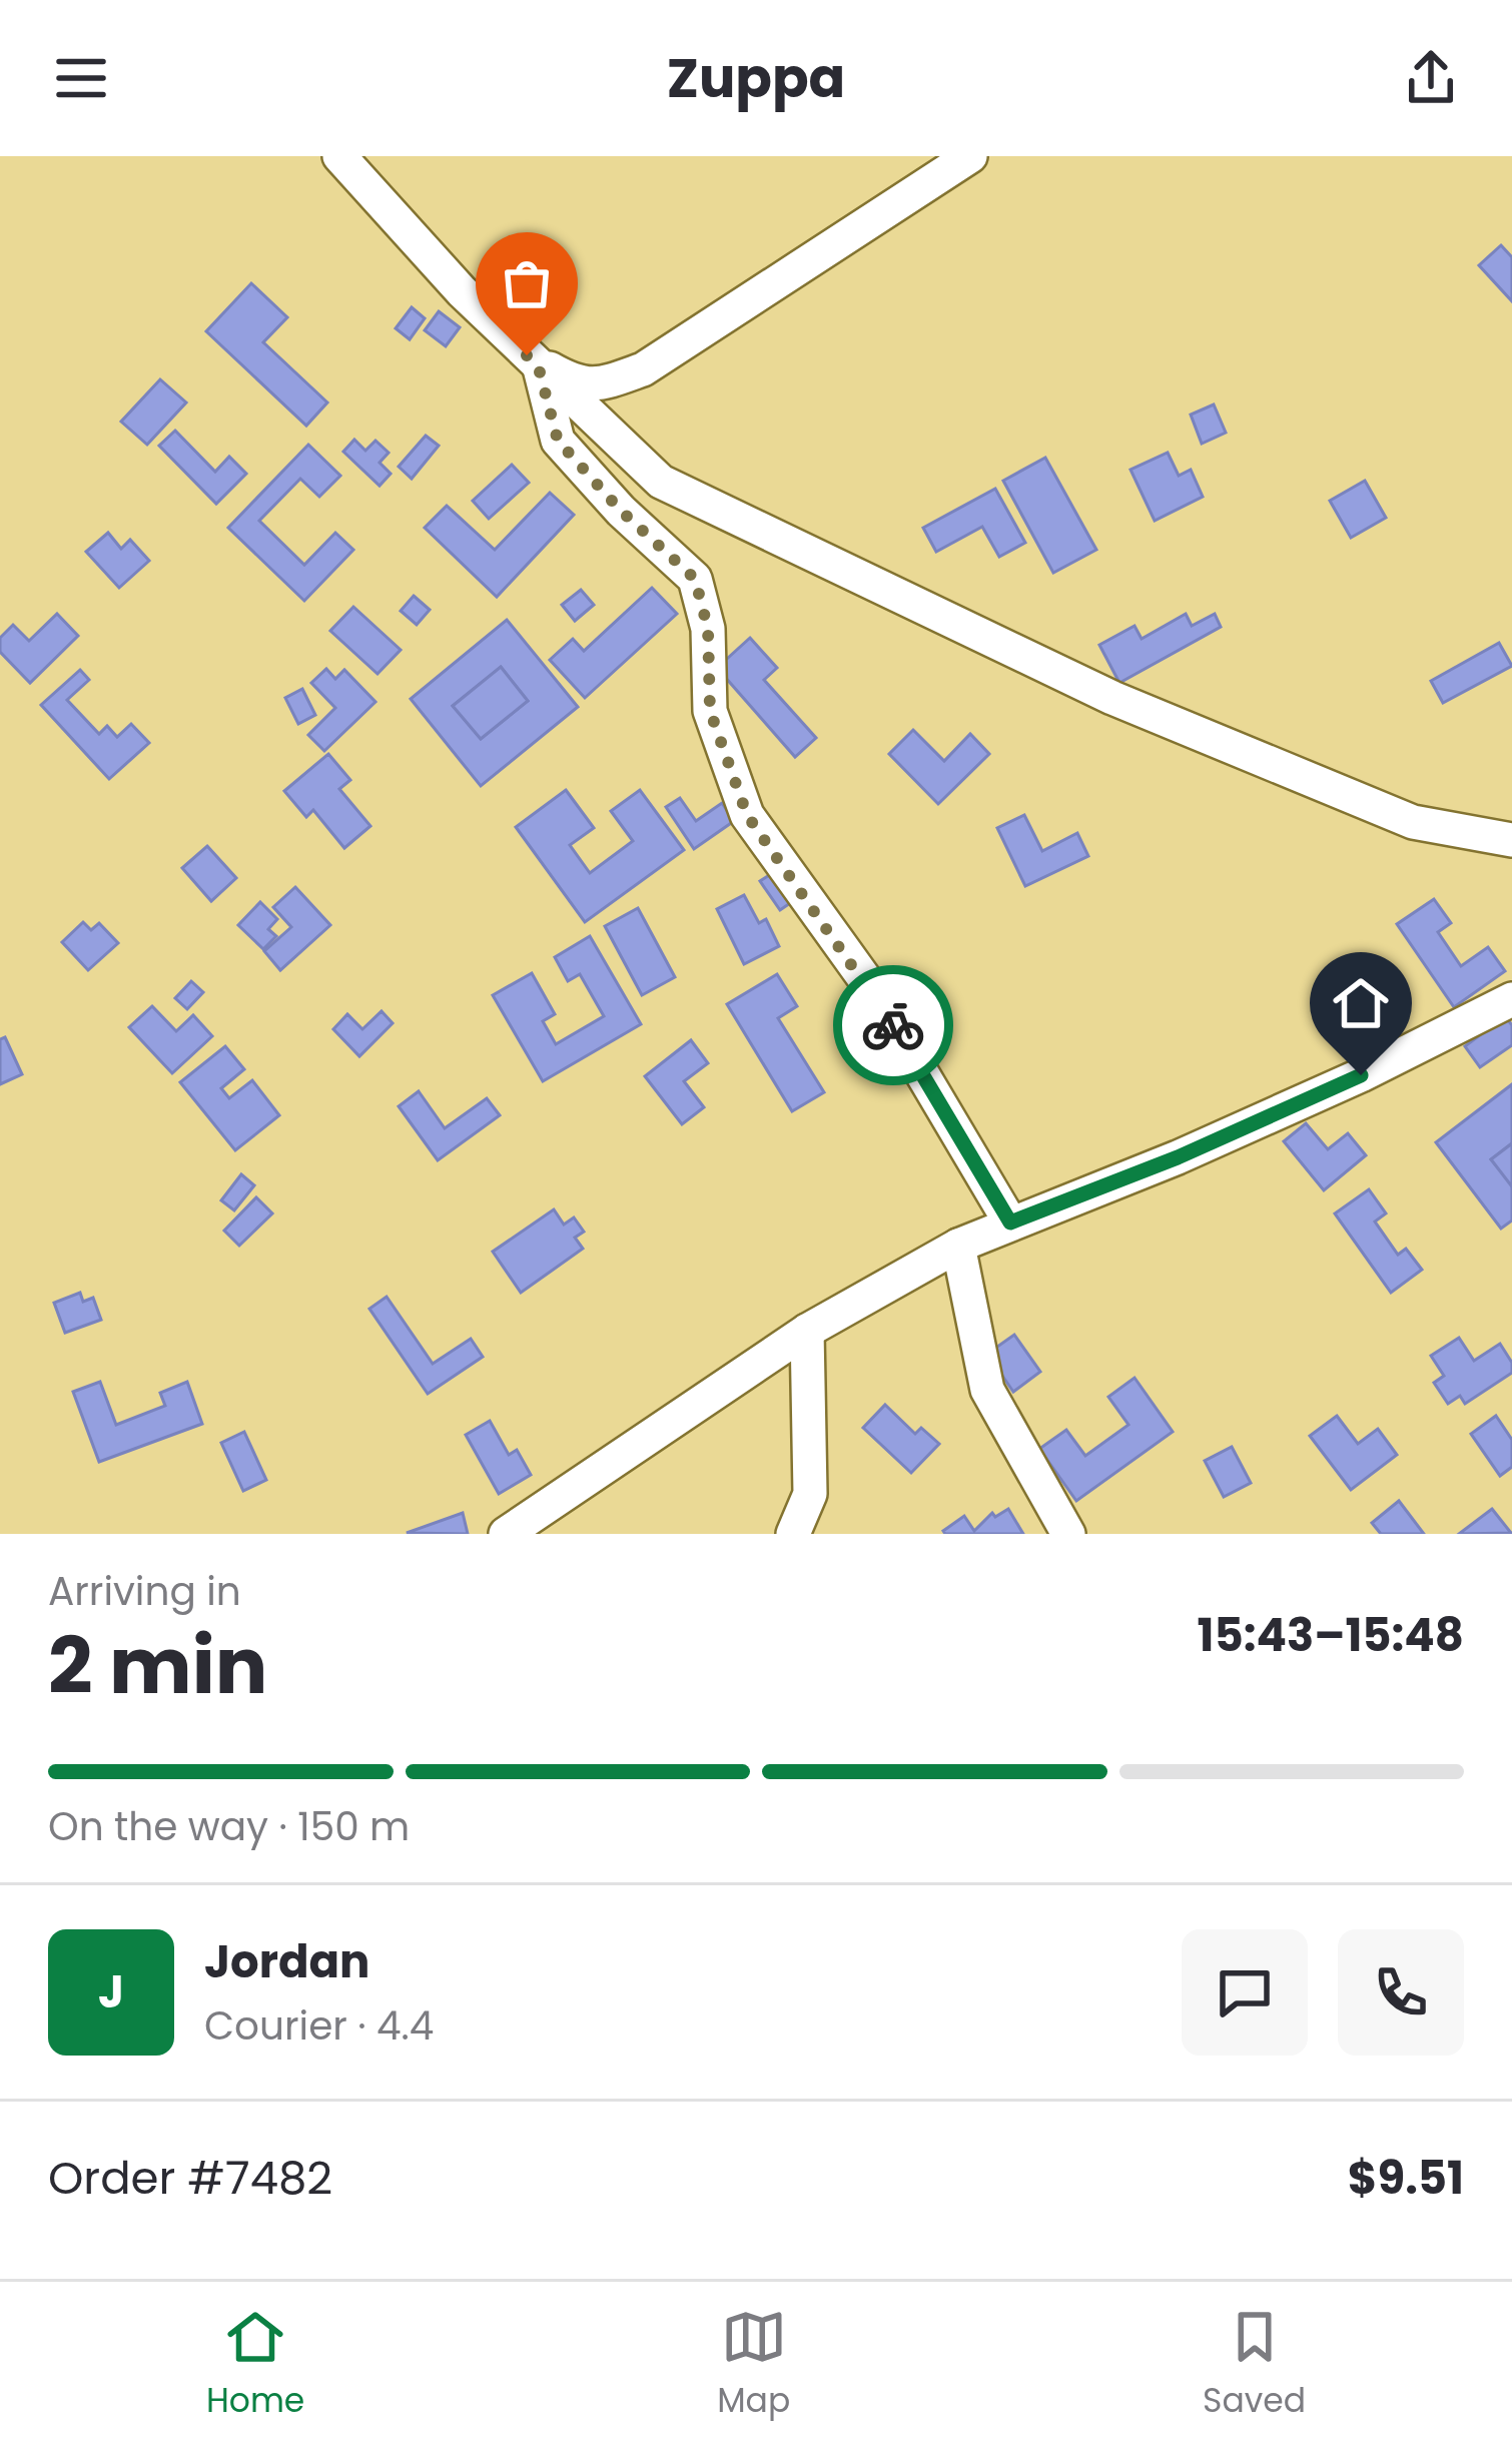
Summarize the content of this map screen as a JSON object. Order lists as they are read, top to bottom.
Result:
{
  "page": {
    "header": "Zuppa",
    "heading": ["2 min", "Arriving in", "15:43–15:48"],
    "panel": [
      "Jordan",
      "Courier · 4.4",
      "Order #7482",
      "$9.51"
    ],
    "bar": "On the way · 150 m",
    "round": "J",
    "tabs": ["Home", "Map", "Saved"]
  }
}
